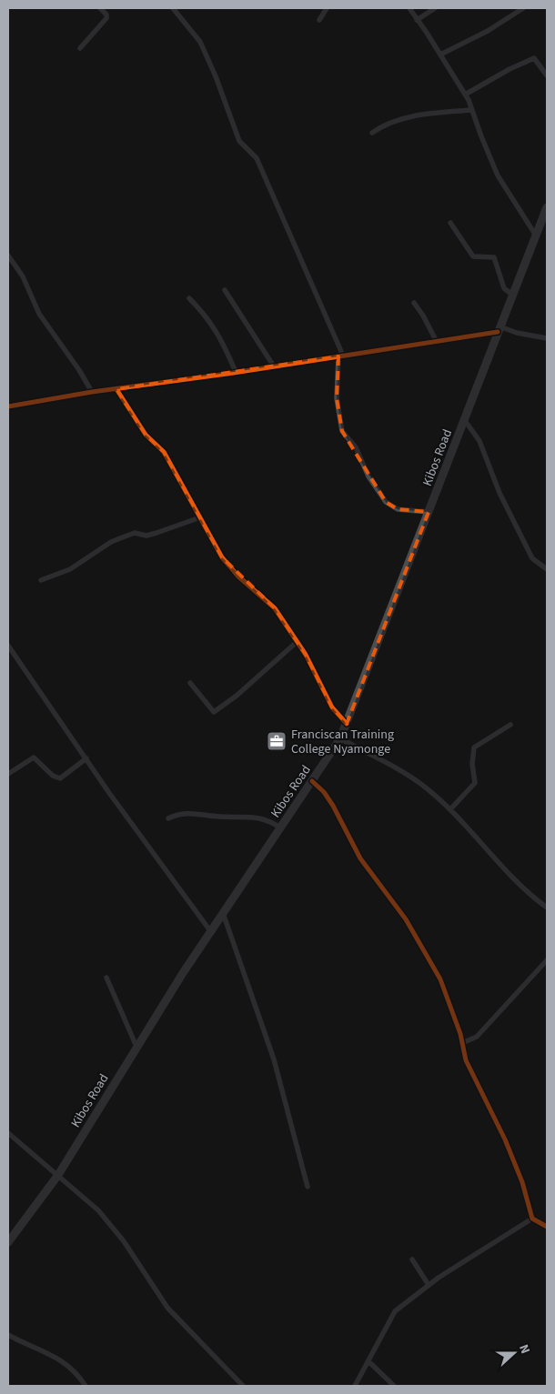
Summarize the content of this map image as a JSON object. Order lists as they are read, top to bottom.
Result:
{
  "streets": {
    "main road": ["Kibos Road"]
  },
  "places": {
    "office": ["Franciscan Training College Nyamonge"]
  },
  "north": "right"
}
